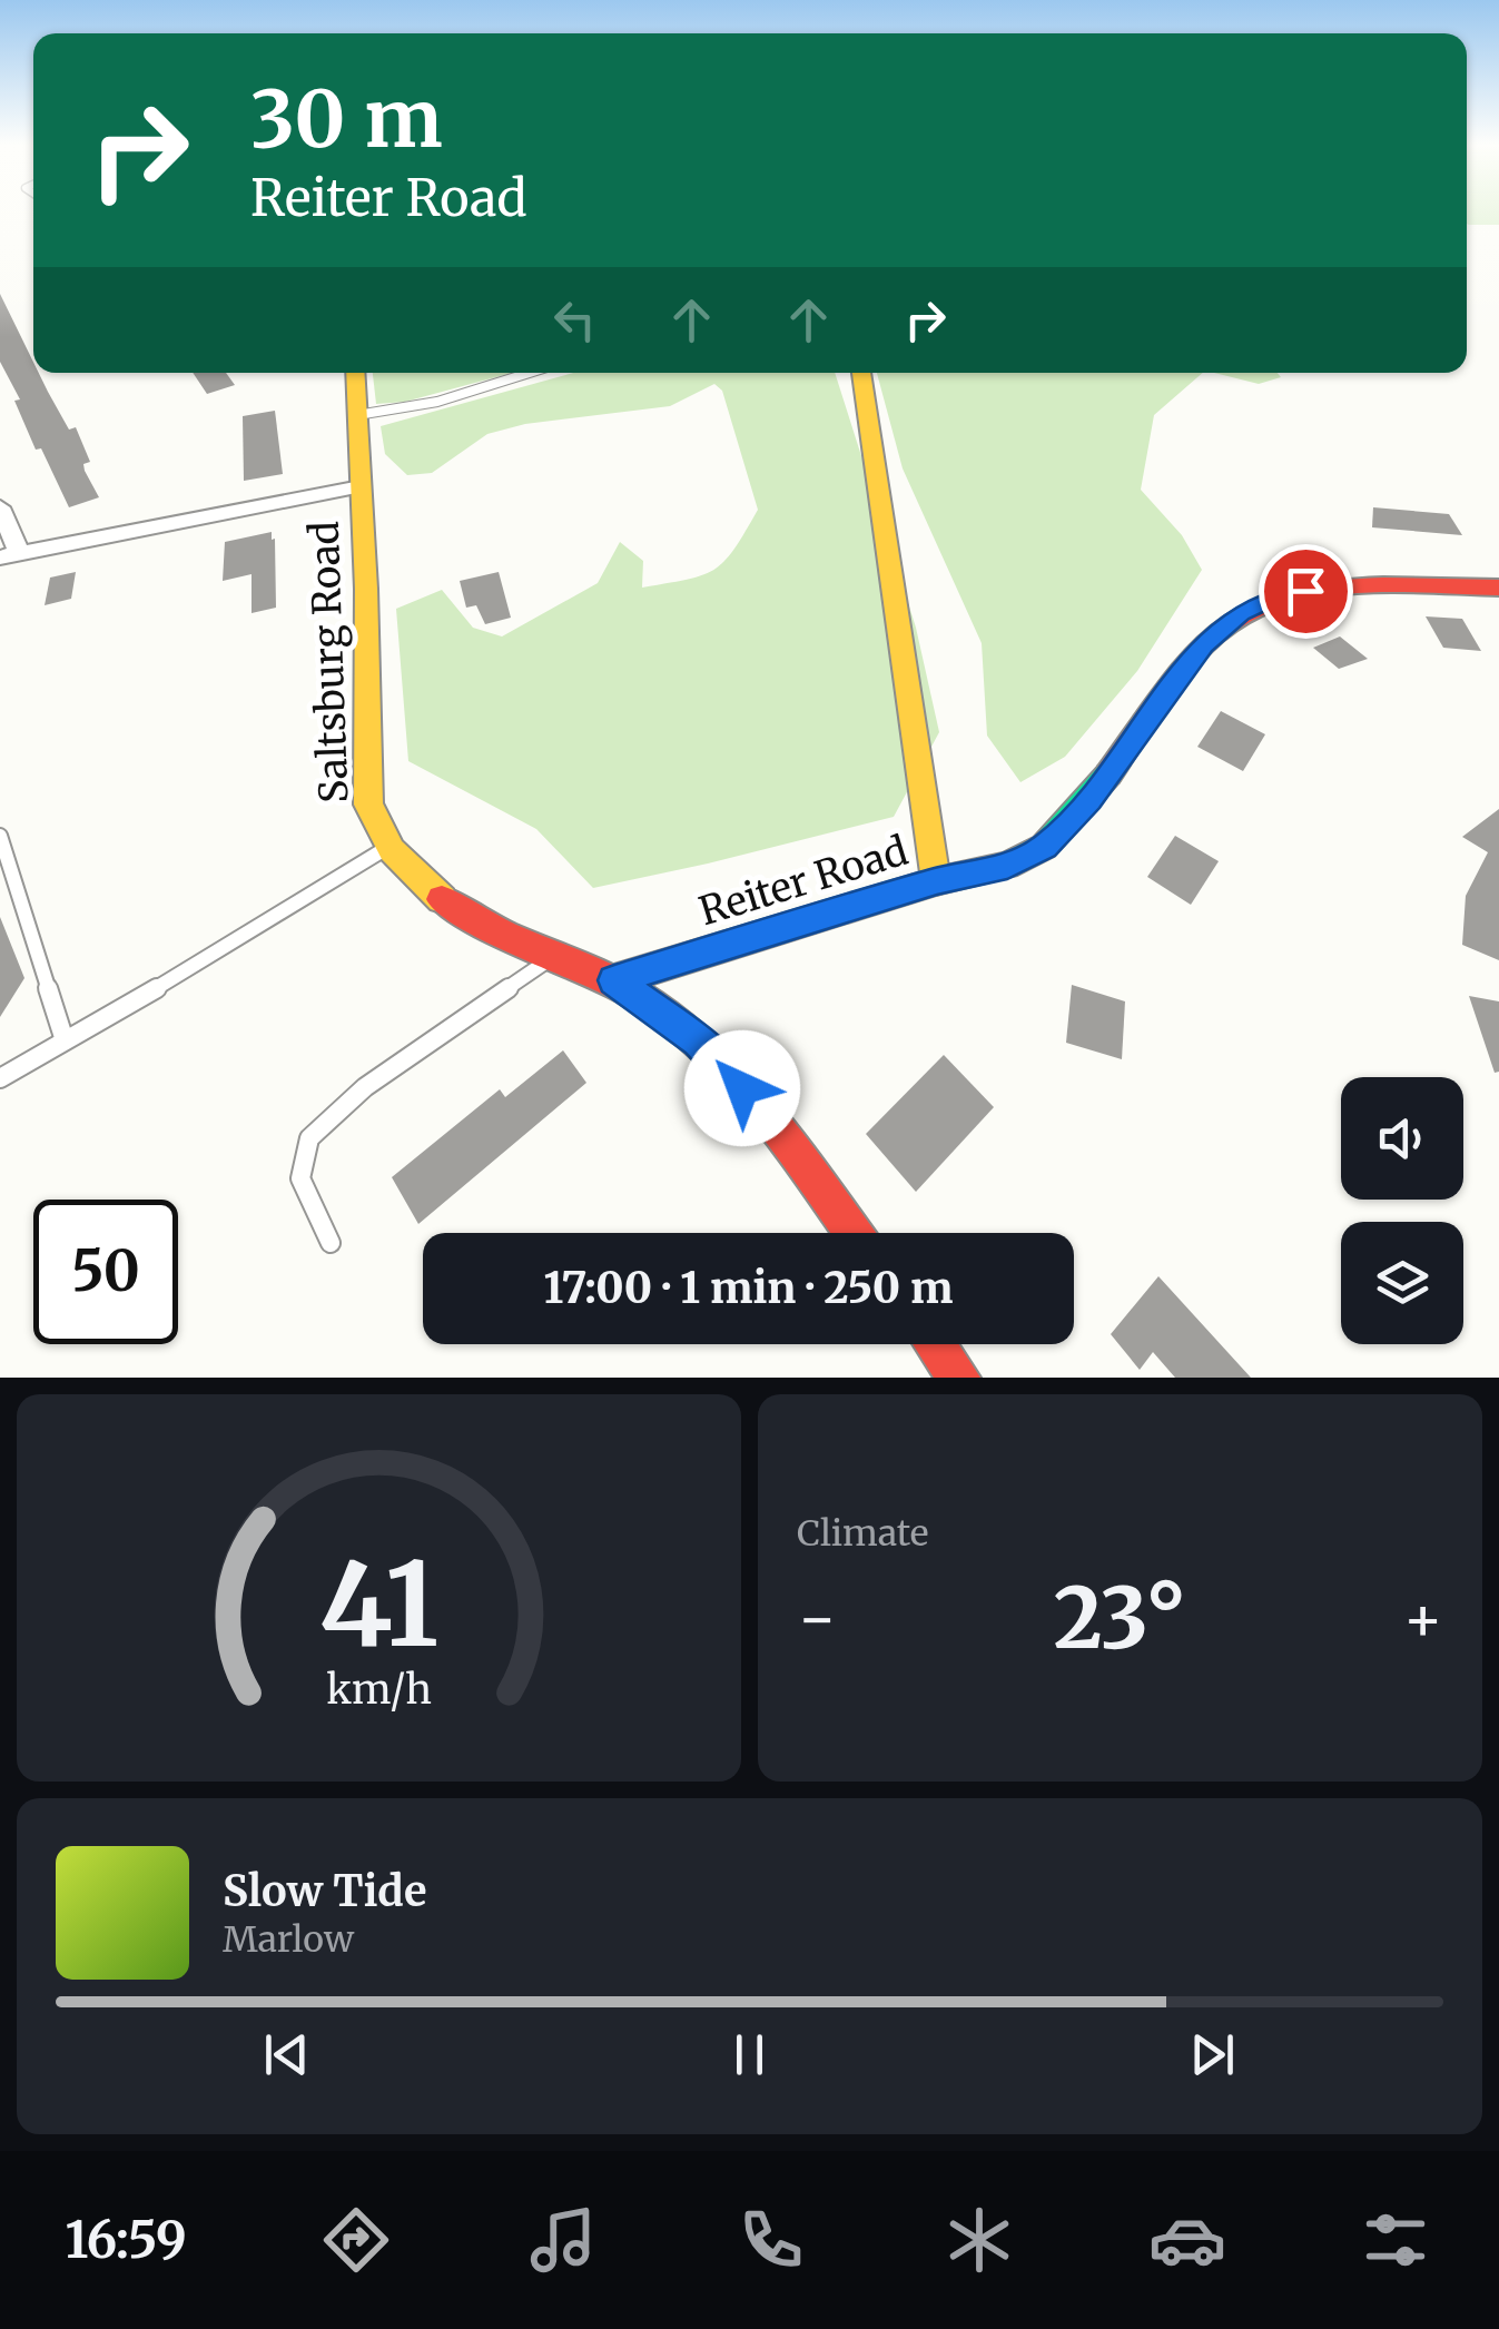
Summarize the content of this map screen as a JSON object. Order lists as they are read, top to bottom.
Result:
{
  "streets": {
    "street": ["Saltsburg Road", "Reiter Road"]
  },
  "crossings": [
    ["Saltsburg Road", "Reiter Road"]
  ],
  "page": {
    "turn": ["30 m", "Reiter Road"],
    "limit": "50",
    "trip": "17:00 · 1 min · 250 m",
    "tile": "Climate",
    "heat": ["−", "23°", "+"],
    "song": ["Slow Tide", "Marlow"],
    "tabs": "16:59",
    "gauge": ["41", "km/h"]
  }
}
